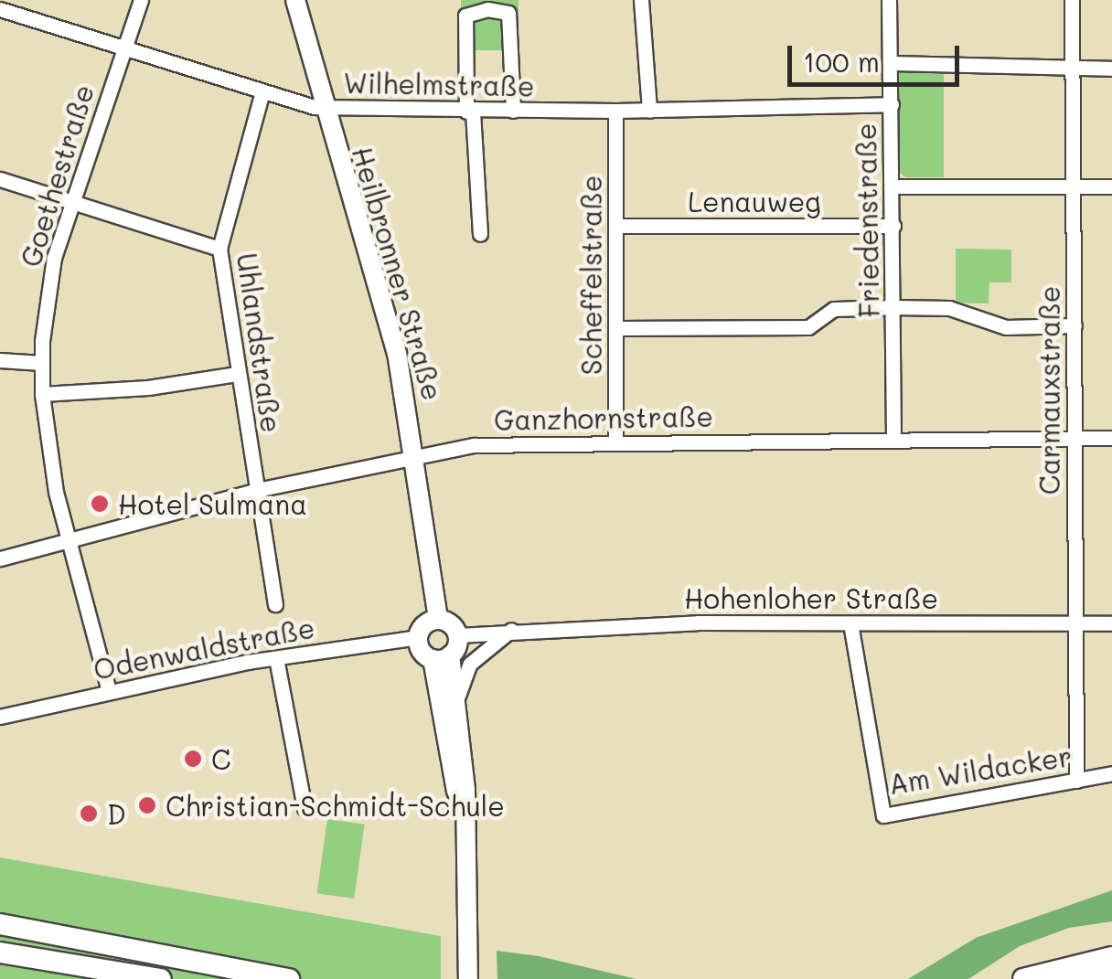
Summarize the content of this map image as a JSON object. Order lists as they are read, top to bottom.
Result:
{
  "streets": {
    "main road": ["Heilbronner Straße"],
    "street": [
      "Wilhelmstraße",
      "Goethestraße",
      "Lenauweg",
      "Friedenstraße",
      "Scheffelstraße",
      "Uhlandstraße",
      "Carmauxstraße",
      "Ganzhornstraße",
      "Hohenloher Straße",
      "Odenwaldstraße",
      "Am Wildacker"
    ]
  },
  "crossings": [
    ["Wilhelmstraße", "Goethestraße"],
    ["Wilhelmstraße", "Friedenstraße"],
    ["Wilhelmstraße", "Heilbronner Straße"],
    ["Wilhelmstraße", "Scheffelstraße"],
    ["Wilhelmstraße", "Uhlandstraße"],
    ["Goethestraße", "Ganzhornstraße"],
    ["Goethestraße", "Odenwaldstraße"],
    ["Lenauweg", "Friedenstraße"],
    ["Lenauweg", "Scheffelstraße"],
    ["Friedenstraße", "Ganzhornstraße"],
    ["Heilbronner Straße", "Ganzhornstraße"],
    ["Heilbronner Straße", "Hohenloher Straße"],
    ["Heilbronner Straße", "Odenwaldstraße"],
    ["Scheffelstraße", "Ganzhornstraße"],
    ["Uhlandstraße", "Ganzhornstraße"],
    ["Carmauxstraße", "Ganzhornstraße"],
    ["Carmauxstraße", "Hohenloher Straße"],
    ["Carmauxstraße", "Am Wildacker"],
    ["Hohenloher Straße", "Odenwaldstraße"],
    ["Hohenloher Straße", "Am Wildacker"]
  ],
  "places": [
    "Hotel Sulmana",
    "C",
    "Christian-Schmidt-Schule",
    "D"
  ],
  "scale_bar": "100 m"
}
